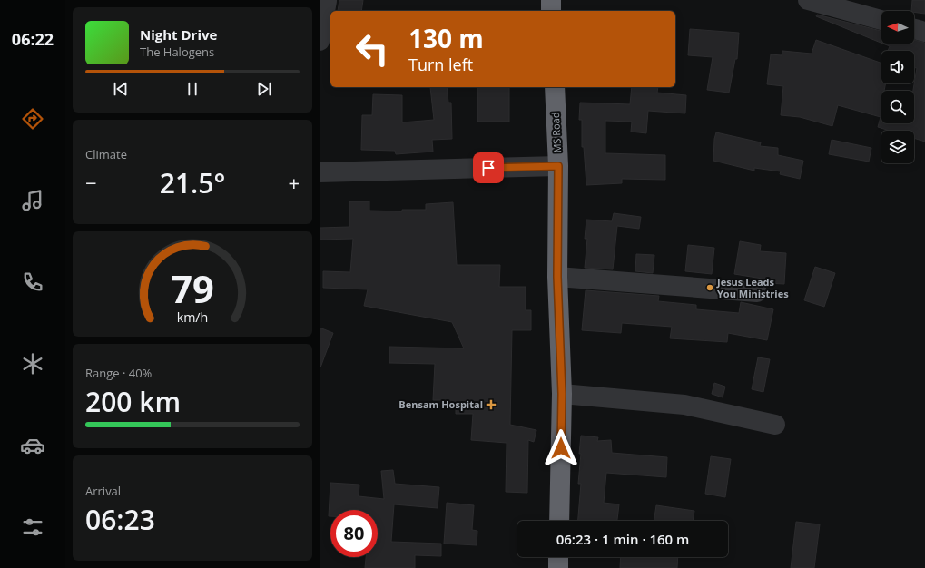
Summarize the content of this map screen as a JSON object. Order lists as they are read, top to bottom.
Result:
{
  "streets": {
    "highway": ["MS Road"]
  },
  "places": {
    "other": ["Jesus Leads You Ministries"],
    "health": ["Bensam Hospital"]
  },
  "north": "left",
  "page": {
    "tabs": "06:22",
    "turn": ["130 m", "Turn left"],
    "song": ["Night Drive", "The Halogens"],
    "tile": [
      "Climate",
      ["Range · 40%", "200 km"],
      ["Arrival", "06:23"]
    ],
    "heat": ["−", "21.5°", "+"],
    "limit": "80",
    "trip": "06:23 · 1 min · 160 m",
    "gauge": ["79", "km/h"]
  }
}
